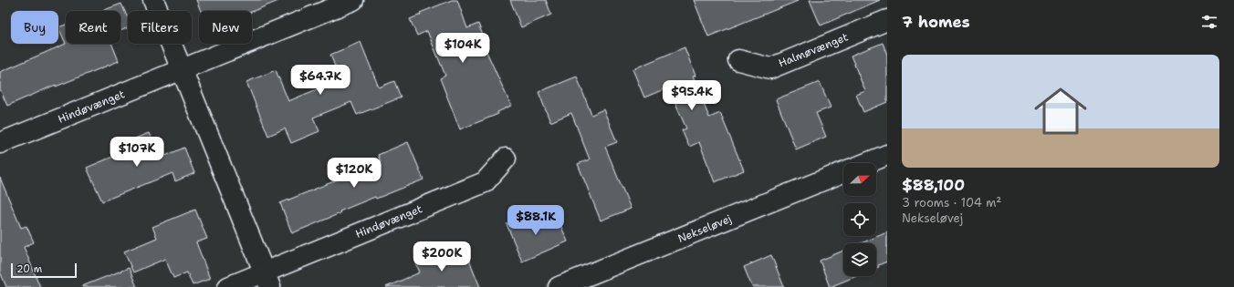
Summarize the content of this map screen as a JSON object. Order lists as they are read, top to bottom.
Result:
{
  "streets": {
    "street": ["Halmøvænget", "Hindøvænget", "Nekseløvej"]
  },
  "scale_bar": "20 m",
  "north": "right",
  "page": {
    "heading": "7 homes",
    "chip": [
      "Buy",
      "Rent",
      "Filters",
      "New"
    ],
    "price": [
      "$104K",
      "$64.7K",
      "$95.4K",
      "$107K",
      "$120K",
      "$88.1K",
      "$200K"
    ],
    "list": [
      {
        "name": "$88,100",
        "note": "3 rooms · 104 m² · Nekseløvej"
      }
    ],
    "scale": "20 m"
  }
}
